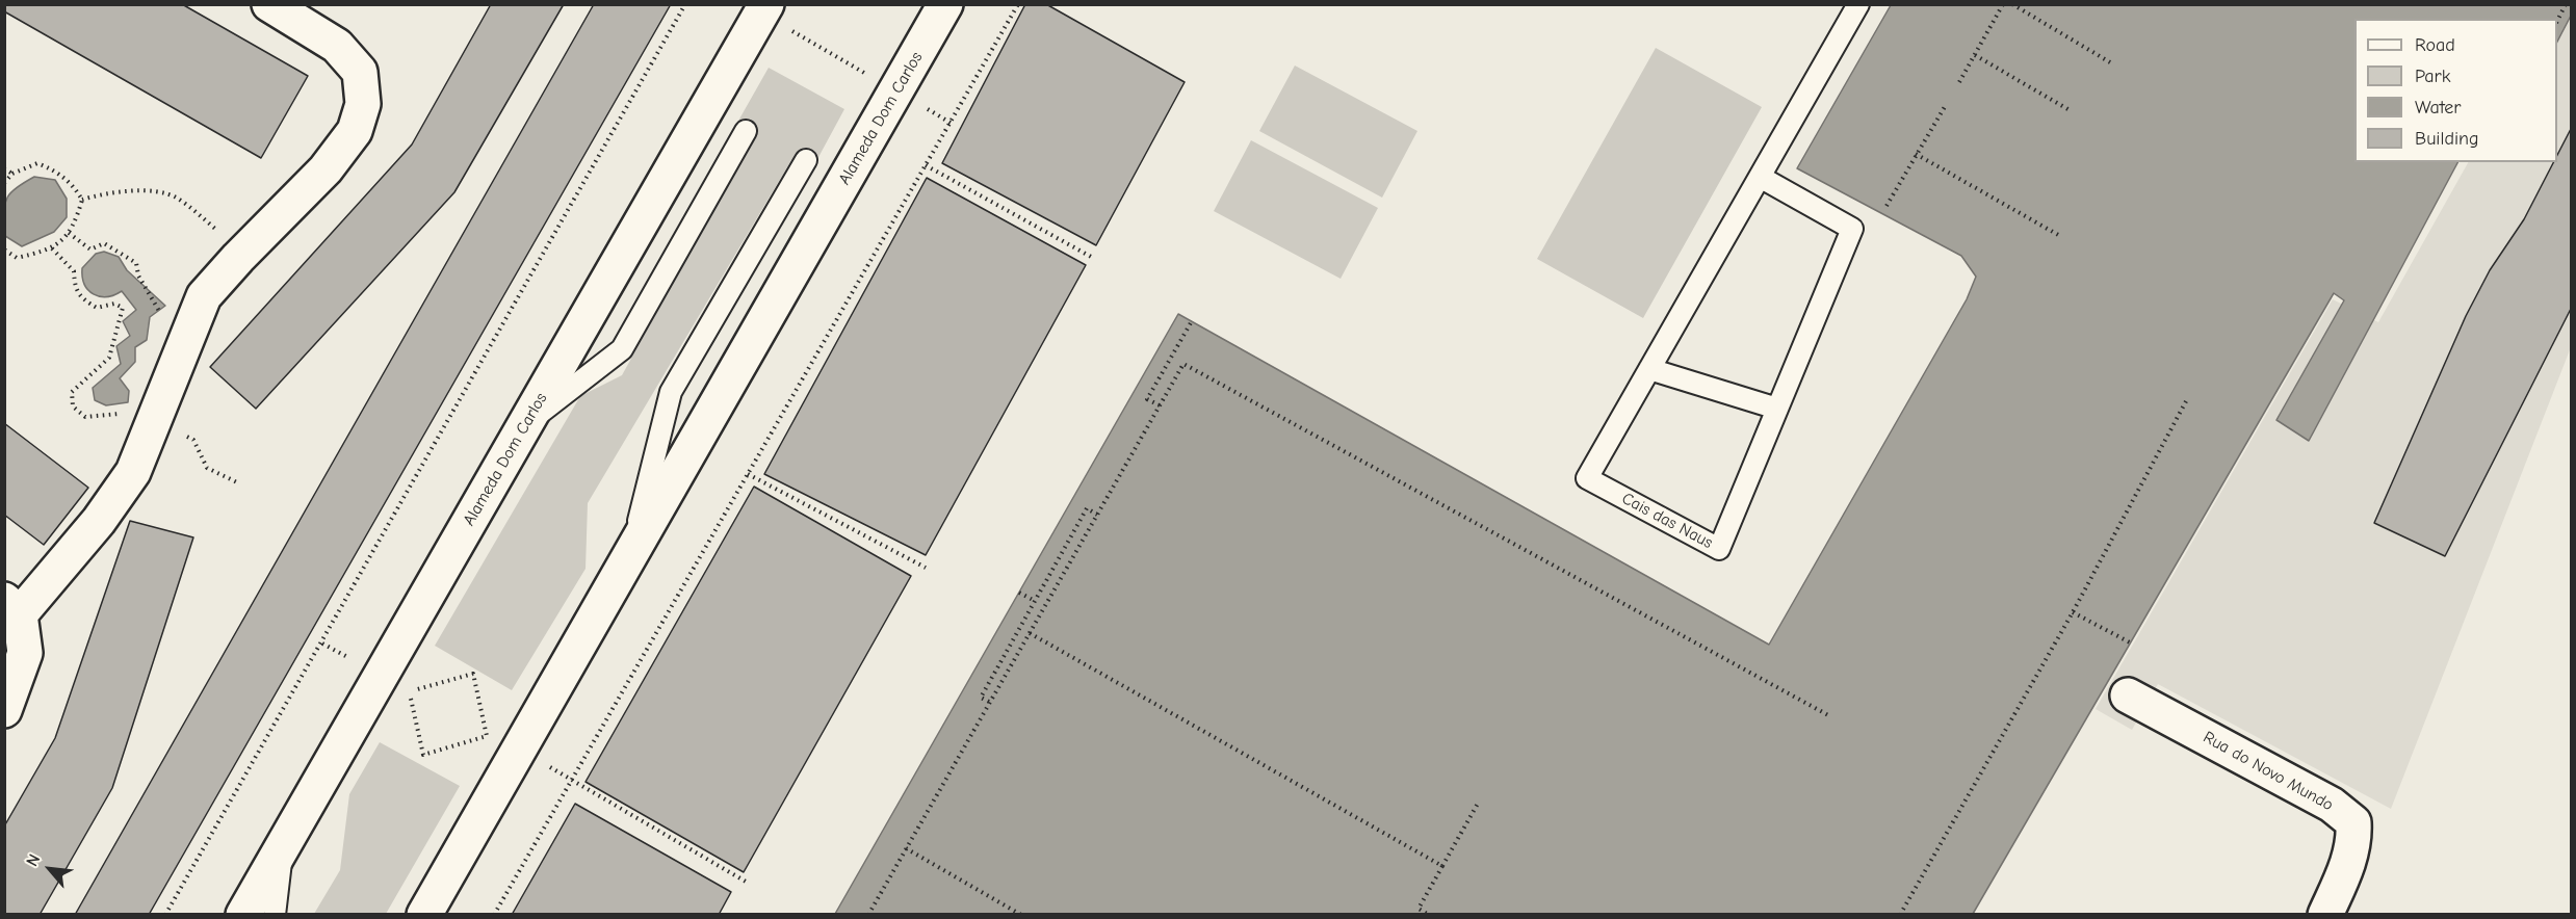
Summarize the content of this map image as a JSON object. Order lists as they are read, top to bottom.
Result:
{
  "streets": {
    "street": ["Alameda Dom Carlos", "Rua do Novo Mundo"],
    "lane": ["Cais das Naus"]
  },
  "legend": [
    "Road",
    "Park",
    "Water",
    "Building"
  ],
  "north": "top left"
}
